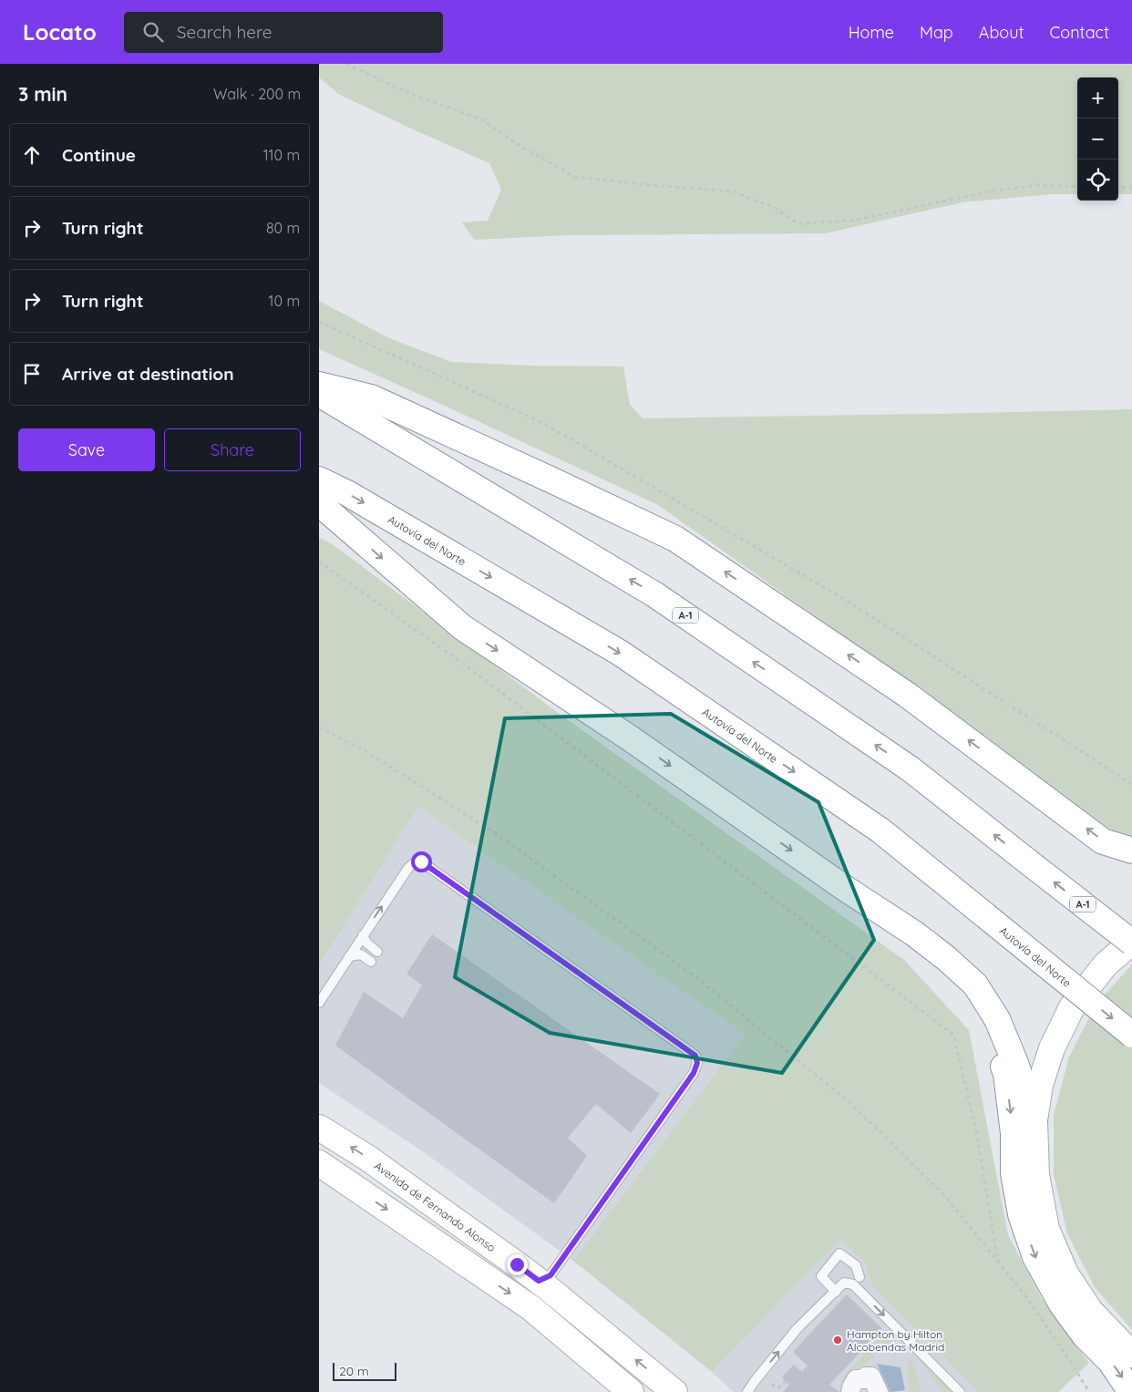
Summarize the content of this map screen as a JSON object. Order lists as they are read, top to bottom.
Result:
{
  "streets": {
    "main road": ["Autovía del Norte", "A-1", "Avenida de Fernando Alonso"]
  },
  "places": ["Hampton by Hilton Alcobendas Madrid"],
  "scale_bar": "20 m",
  "page": {
    "header": "Locato",
    "search": "Search here",
    "nav": [
      "Home",
      "Map",
      "About",
      "Contact"
    ],
    "heading": ["3 min", "Walk · 200 m"],
    "map_buttons": ["+", "−"],
    "list": [
      ["Continue", "110 m"],
      ["Turn right", "80 m"],
      ["Turn right", "10 m"],
      "Arrive at destination"
    ],
    "buttons": ["Save", "Share"],
    "scale": "20 m"
  }
}
